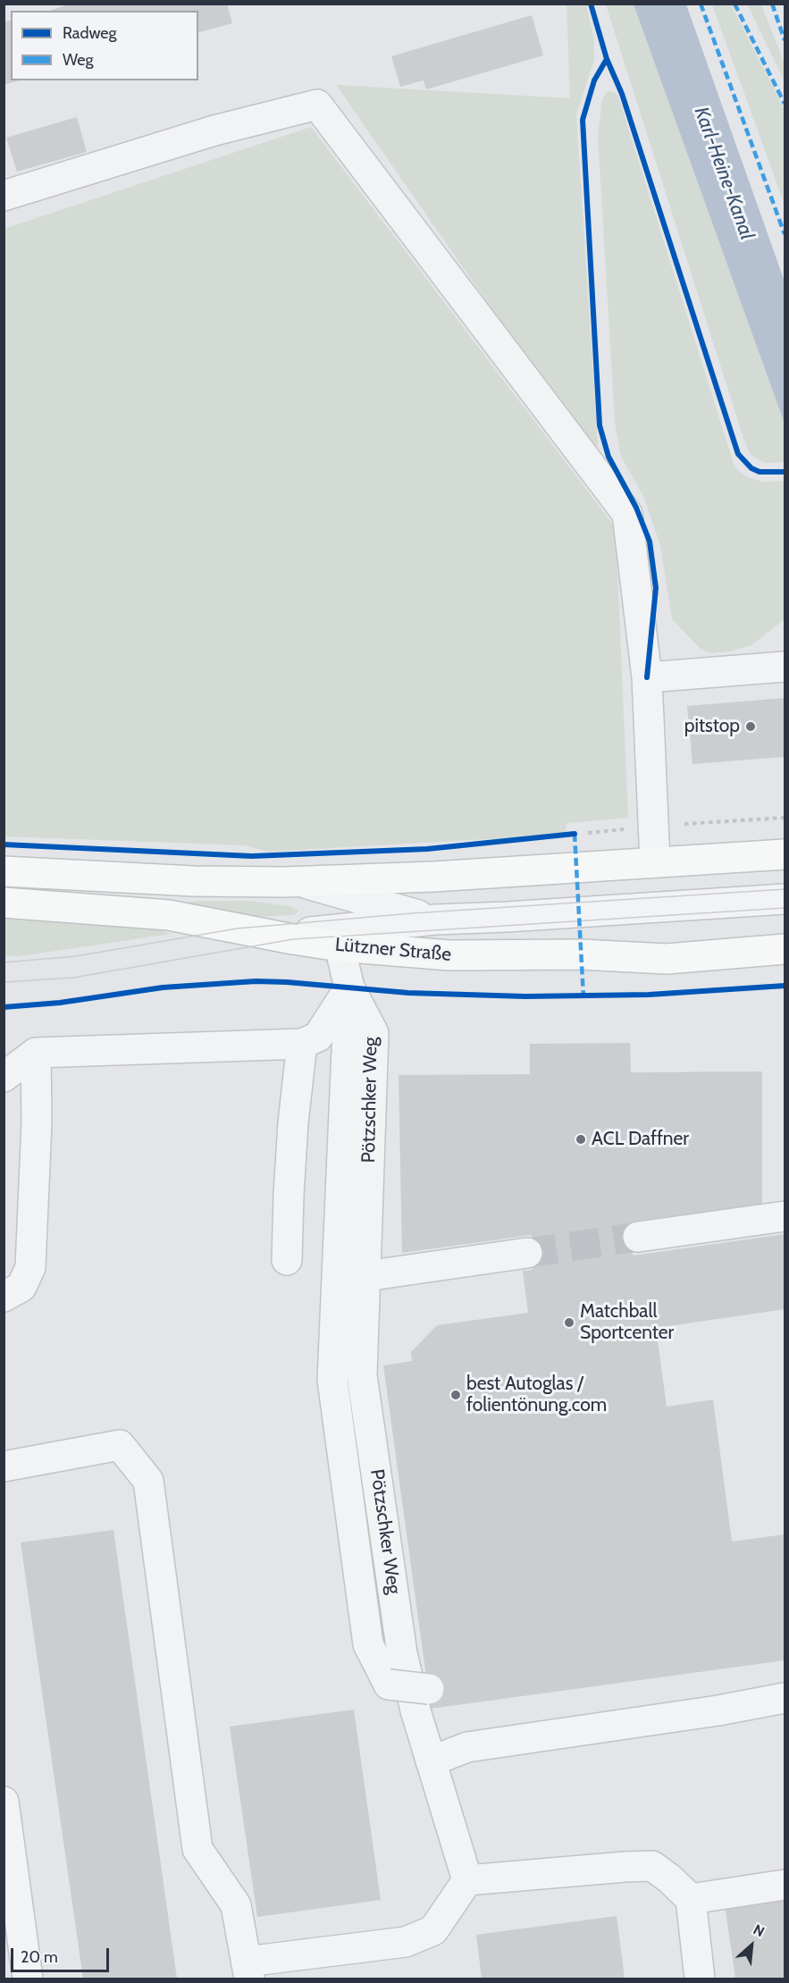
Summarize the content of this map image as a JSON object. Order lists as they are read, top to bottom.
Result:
{
  "streets": {
    "main road": ["Lützner Straße"],
    "lane": ["Pötzschker Weg"]
  },
  "crossings": [
    ["Lützner Straße", "Pötzschker Weg"]
  ],
  "water": ["Karl-Heine-Kanal"],
  "places": [
    "pitstop",
    "ACL Daffner",
    "Matchball Sportcenter",
    "best Autoglas / folientönung.com"
  ],
  "legend": ["Radweg", "Weg"],
  "scale_bar": "20 m",
  "north": "top right"
}
